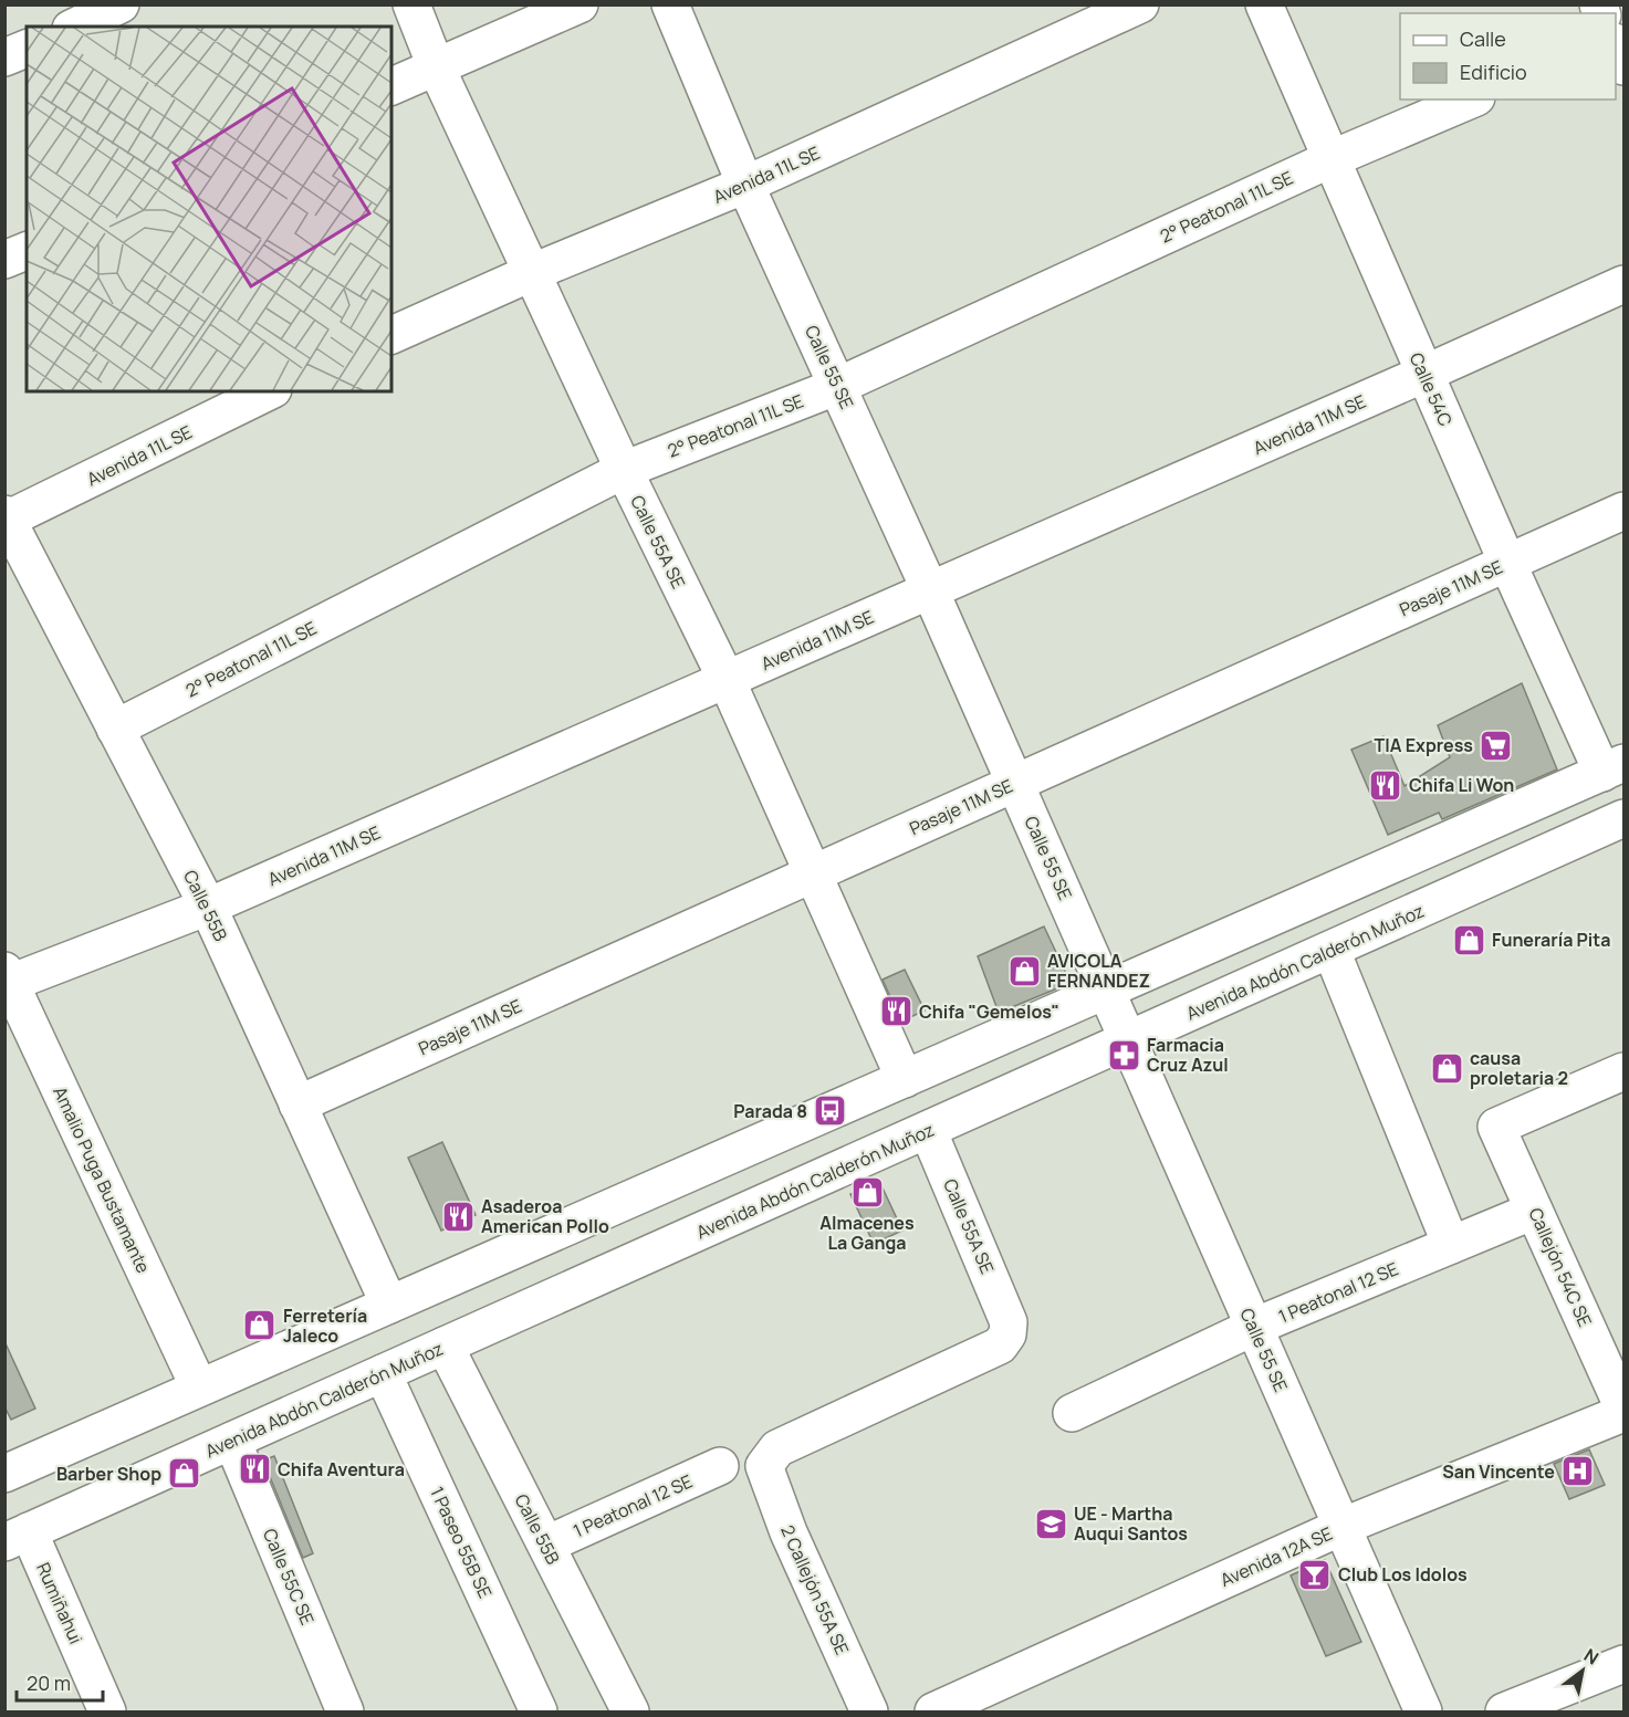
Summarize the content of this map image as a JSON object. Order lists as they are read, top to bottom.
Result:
{
  "streets": {
    "street": [
      "Avenida 11L SE",
      "2° Peatonal 11L SE",
      "Calle 55 SE",
      "Calle 54C",
      "Avenida 11M SE",
      "Calle 55A SE",
      "Pasaje 11M SE",
      "Calle 55B",
      "Avenida Abdón Calderón Muñoz",
      "Amalio Puga Bustamante",
      "Callejón 54C SE",
      "1 Peatonal 12 SE",
      "1 Paseo 55B SE",
      "Avenida 12A SE",
      "Calle 55C SE",
      "2 Callejón 55A SE",
      "Rumiñahui"
    ]
  },
  "crossings": [
    ["Avenida 11L SE", "Calle 55 SE"],
    ["Avenida 11L SE", "Calle 55A SE"],
    ["Avenida 11L SE", "Calle 55B"],
    ["2° Peatonal 11L SE", "Calle 55 SE"],
    ["2° Peatonal 11L SE", "Calle 54C"],
    ["2° Peatonal 11L SE", "Calle 55A SE"],
    ["2° Peatonal 11L SE", "Calle 55B"],
    ["Calle 55 SE", "Avenida 11M SE"],
    ["Calle 55 SE", "Pasaje 11M SE"],
    ["Calle 55 SE", "Avenida Abdón Calderón Muñoz"],
    ["Calle 55 SE", "1 Peatonal 12 SE"],
    ["Calle 55 SE", "Avenida 12A SE"],
    ["Calle 54C", "Avenida 11M SE"],
    ["Calle 54C", "Pasaje 11M SE"],
    ["Avenida 11M SE", "Calle 55A SE"],
    ["Avenida 11M SE", "Calle 55B"],
    ["Avenida 11M SE", "Amalio Puga Bustamante"],
    ["Calle 55A SE", "Pasaje 11M SE"],
    ["Calle 55A SE", "Avenida Abdón Calderón Muñoz"],
    ["Calle 55A SE", "2 Callejón 55A SE"],
    ["Pasaje 11M SE", "Calle 55B"],
    ["Calle 55B", "Avenida Abdón Calderón Muñoz"],
    ["Calle 55B", "1 Peatonal 12 SE"],
    ["Avenida Abdón Calderón Muñoz", "1 Paseo 55B SE"],
    ["Avenida Abdón Calderón Muñoz", "Calle 55C SE"],
    ["Avenida Abdón Calderón Muñoz", "Rumiñahui"],
    ["Callejón 54C SE", "1 Peatonal 12 SE"],
    ["Callejón 54C SE", "Avenida 12A SE"]
  ],
  "places": {
    "supermarket": ["TIA Express"],
    "restaurant": [
      "Chifa Li Won",
      "Chifa \"Gemelos\"",
      "Asaderoa American Pollo",
      "Chifa Aventura"
    ],
    "shop": [
      "Funeraría Pita",
      "AVICOLA FERNANDEZ",
      "causa proletaria 2",
      "Almacenes La Ganga",
      "Ferretería Jaleco",
      "Barber Shop"
    ],
    "pharmacy": ["Farmacia Cruz Azul"],
    "bus stop": ["Parada 8"],
    "hospital": ["San Vincente"],
    "school or university": ["UE - Martha Auqui Santos"],
    "bar": ["Club Los Idolos"]
  },
  "legend": ["Calle", "Edificio"],
  "scale_bar": "20 m",
  "north": "top right"
}
